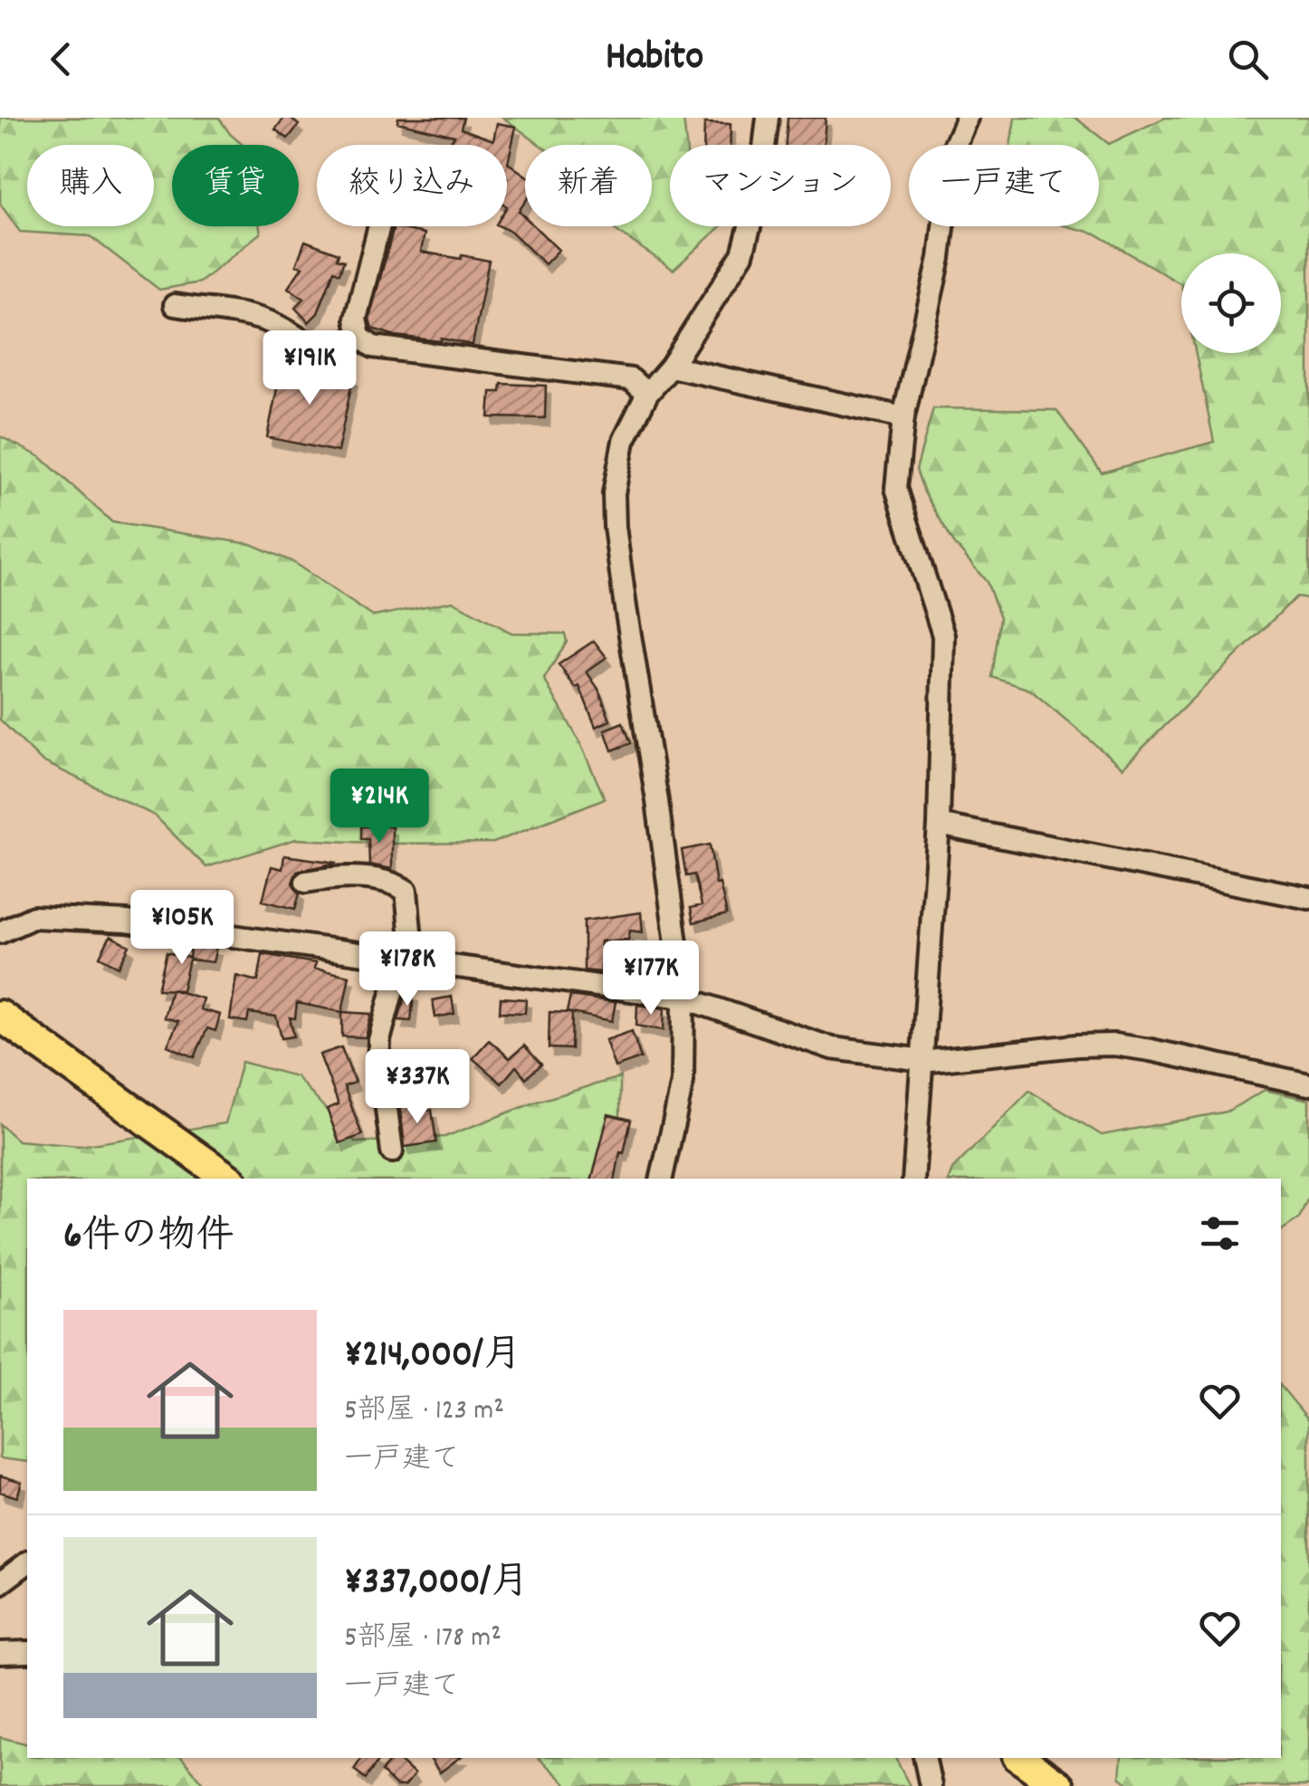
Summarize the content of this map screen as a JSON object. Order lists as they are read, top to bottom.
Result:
{
  "page": {
    "header": "Habito",
    "chip": [
      "購入",
      "賃貸",
      "絞り込み",
      "新着",
      "マンション",
      "一戸建て"
    ],
    "price": [
      "¥191K",
      "¥214K",
      "¥105K",
      "¥178K",
      "¥177K",
      "¥337K"
    ],
    "heading": "6件の物件",
    "list": [
      {
        "name": "¥214,000/月",
        "note": "5部屋 · 123 m² · 一戸建て"
      },
      {
        "name": "¥337,000/月",
        "note": "5部屋 · 178 m² · 一戸建て"
      }
    ]
  }
}
